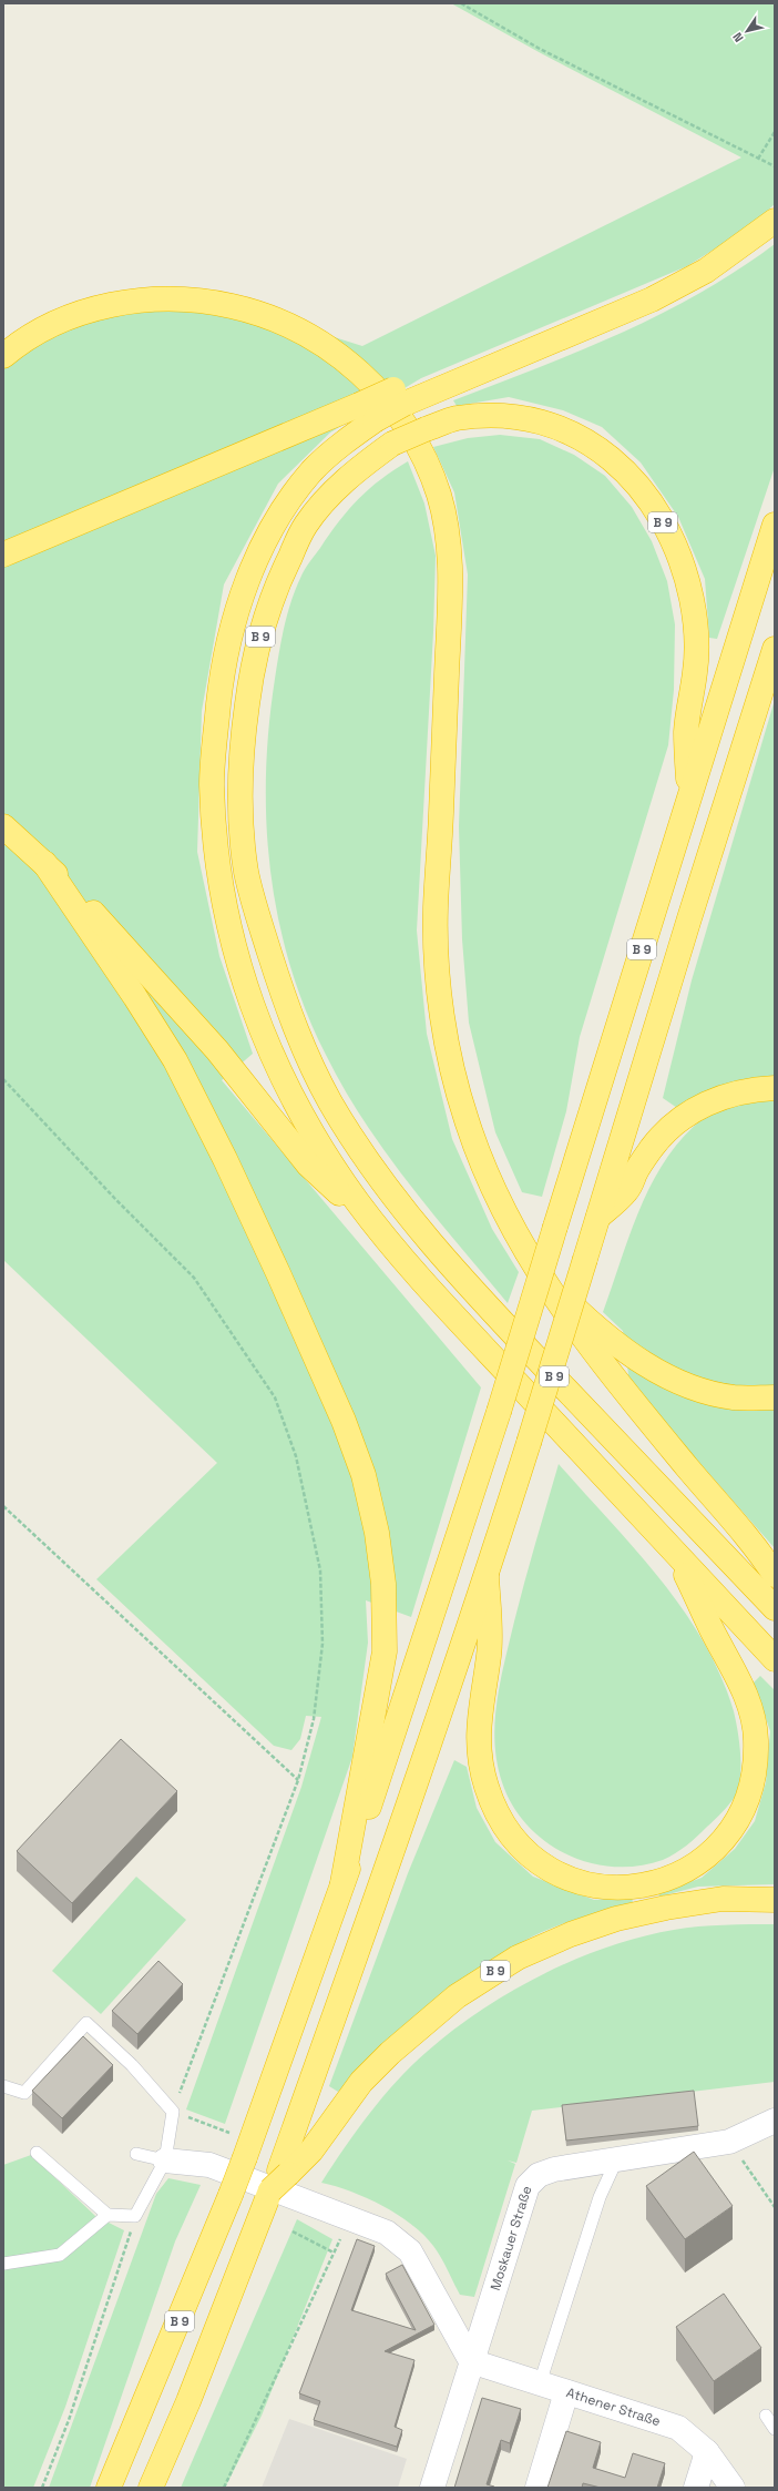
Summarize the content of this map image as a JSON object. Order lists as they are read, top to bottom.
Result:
{
  "streets": {
    "highway": ["B 9"],
    "street": ["Moskauer Straße", "Athener Straße"]
  },
  "crossings": [
    ["Moskauer Straße", "Athener Straße"]
  ],
  "north": "bottom left"
}
